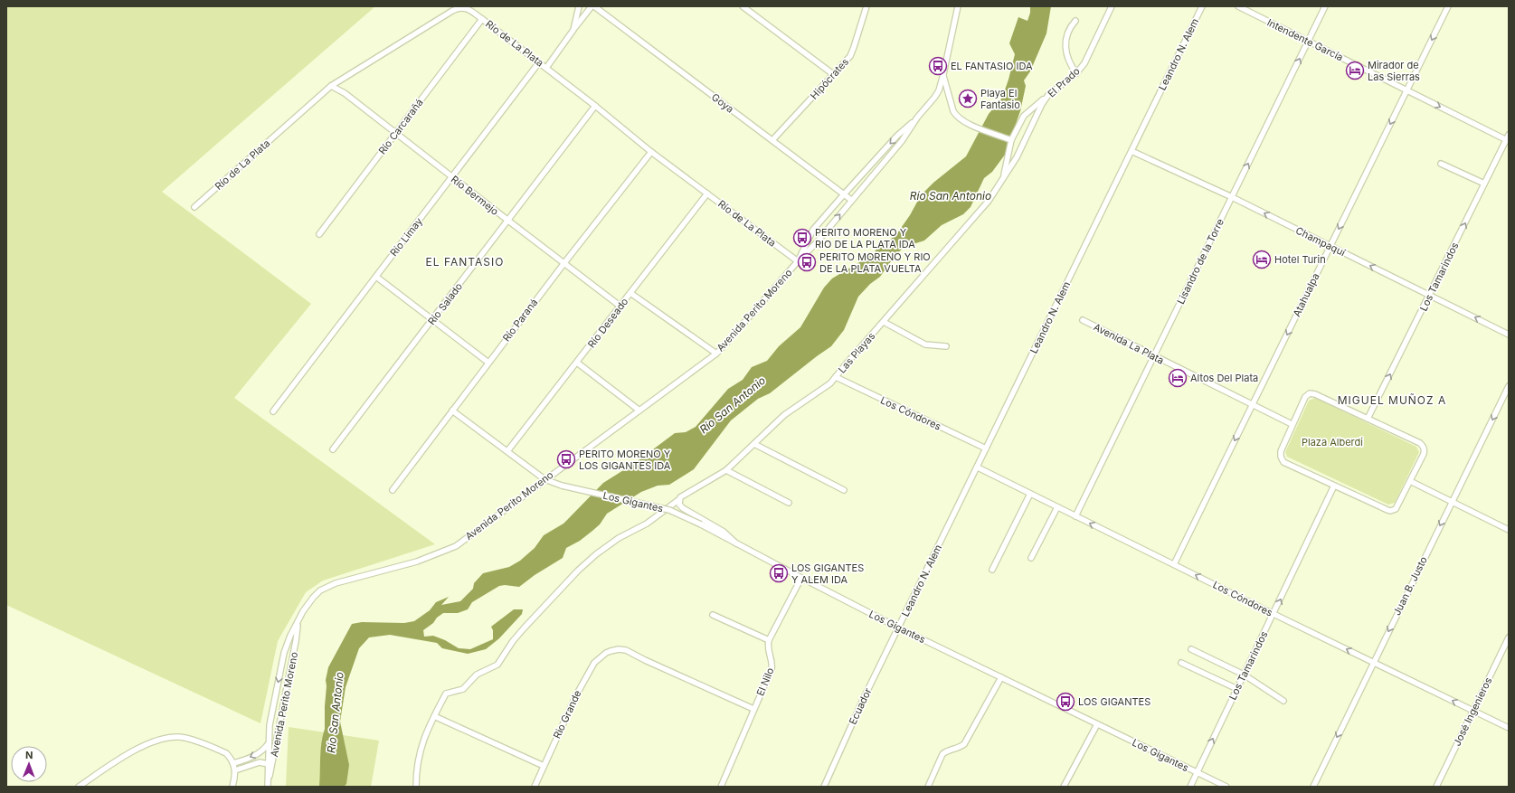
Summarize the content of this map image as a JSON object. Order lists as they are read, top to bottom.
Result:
{
  "streets": {
    "street": [
      "Intendente García",
      "Río de La Plata",
      "Leandro N. Alem",
      "Hipócrates",
      "El Prado",
      "Goya",
      "Río Carcarañá",
      "Río Bermejo",
      "Río Limay",
      "Champaquí",
      "Lisandro de la Torre",
      "Los Tamarindos",
      "Atahualpa",
      "Río Salado",
      "Avenida Perito Moreno",
      "Río Paraná",
      "Río Deseado",
      "Avenida La Plata",
      "Las Playas",
      "Los Cóndores",
      "Los Gigantes",
      "Juan B. Justo",
      "El Nilo",
      "Ecuador",
      "José Ingenieros",
      "Rio Grande"
    ]
  },
  "crossings": [
    ["Intendente García", "Lisandro de la Torre"],
    ["Intendente García", "Los Tamarindos"],
    ["Intendente García", "Atahualpa"],
    ["Río de La Plata", "Río Carcarañá"],
    ["Río de La Plata", "Río Bermejo"],
    ["Río de La Plata", "Río Limay"],
    ["Río de La Plata", "Río Salado"],
    ["Río de La Plata", "Avenida Perito Moreno"],
    ["Río de La Plata", "Río Paraná"],
    ["Río de La Plata", "Río Deseado"],
    ["Leandro N. Alem", "Champaquí"],
    ["Leandro N. Alem", "Los Cóndores"],
    ["Leandro N. Alem", "Los Gigantes"],
    ["Leandro N. Alem", "Ecuador"],
    ["Hipócrates", "Goya"],
    ["El Prado", "Las Playas"],
    ["Goya", "Avenida Perito Moreno"],
    ["Río Carcarañá", "Río Bermejo"],
    ["Río Bermejo", "Río Limay"],
    ["Río Bermejo", "Río Salado"],
    ["Río Bermejo", "Río Paraná"],
    ["Río Bermejo", "Río Deseado"],
    ["Champaquí", "Lisandro de la Torre"],
    ["Champaquí", "Los Tamarindos"],
    ["Champaquí", "Atahualpa"],
    ["Lisandro de la Torre", "Avenida La Plata"],
    ["Lisandro de la Torre", "Los Cóndores"],
    ["Los Tamarindos", "Los Cóndores"],
    ["Los Tamarindos", "Los Gigantes"],
    ["Atahualpa", "Avenida La Plata"],
    ["Atahualpa", "Los Cóndores"],
    ["Avenida Perito Moreno", "Los Gigantes"],
    ["Río Paraná", "Los Gigantes"],
    ["Río Deseado", "Los Gigantes"],
    ["Las Playas", "Los Cóndores"],
    ["Los Cóndores", "Juan B. Justo"],
    ["Los Cóndores", "José Ingenieros"],
    ["Los Gigantes", "Ecuador"],
    ["El Nilo", "Rio Grande"]
  ],
  "one_way": [
    "Intendente García",
    "Champaquí",
    "Los Tamarindos",
    "Atahualpa",
    "Los Cóndores",
    "Juan B. Justo"
  ],
  "districts": ["EL FANTASIO", "MIGUEL MUÑOZ A"],
  "water": ["Río San Antonio"],
  "parks": ["Plaza Alberdi"],
  "places": {
    "bus stop": [
      "EL FANTASIO IDA",
      "PERITO MORENO Y RIO DE LA PLATA IDA",
      "PERITO MORENO Y RIO DE LA PLATA VUELTA",
      "PERITO MORENO Y LOS GIGANTES IDA",
      "LOS GIGANTES Y ALEM IDA",
      "LOS GIGANTES"
    ],
    "hotel": ["Mirador de Las Sierras", "Hotel Turin", "Altos Del Plata"],
    "place": ["Playa El Fantasio"]
  },
  "north": "top"
}
